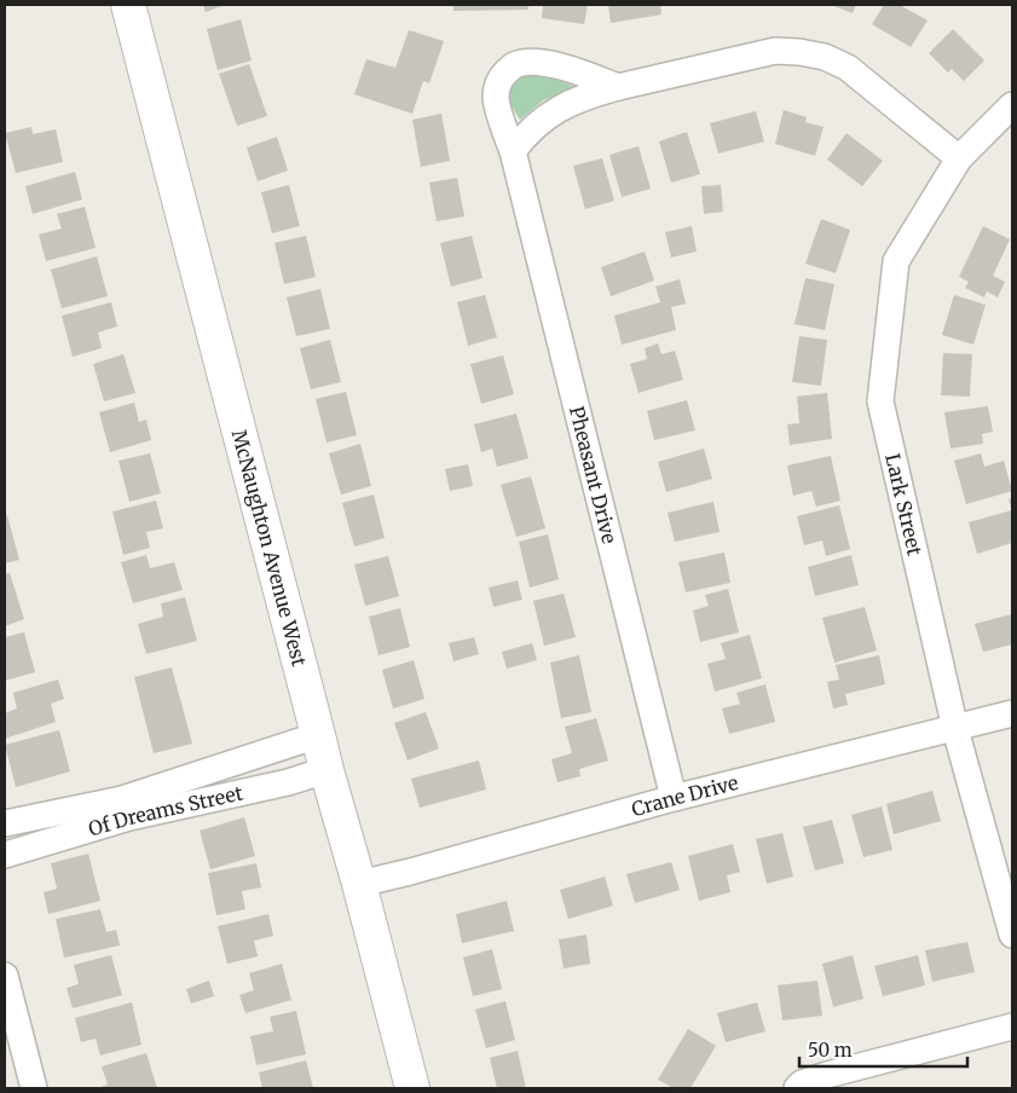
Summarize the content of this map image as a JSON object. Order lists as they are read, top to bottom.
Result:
{
  "streets": {
    "main road": ["McNaughton Avenue West"],
    "street": [
      "Pheasant Drive",
      "Lark Street",
      "Crane Drive",
      "Of Dreams Street"
    ]
  },
  "crossings": [
    ["Pheasant Drive", "Crane Drive"],
    ["Lark Street", "Crane Drive"],
    ["McNaughton Avenue West", "Crane Drive"],
    ["McNaughton Avenue West", "Of Dreams Street"]
  ],
  "scale_bar": "50 m"
}
